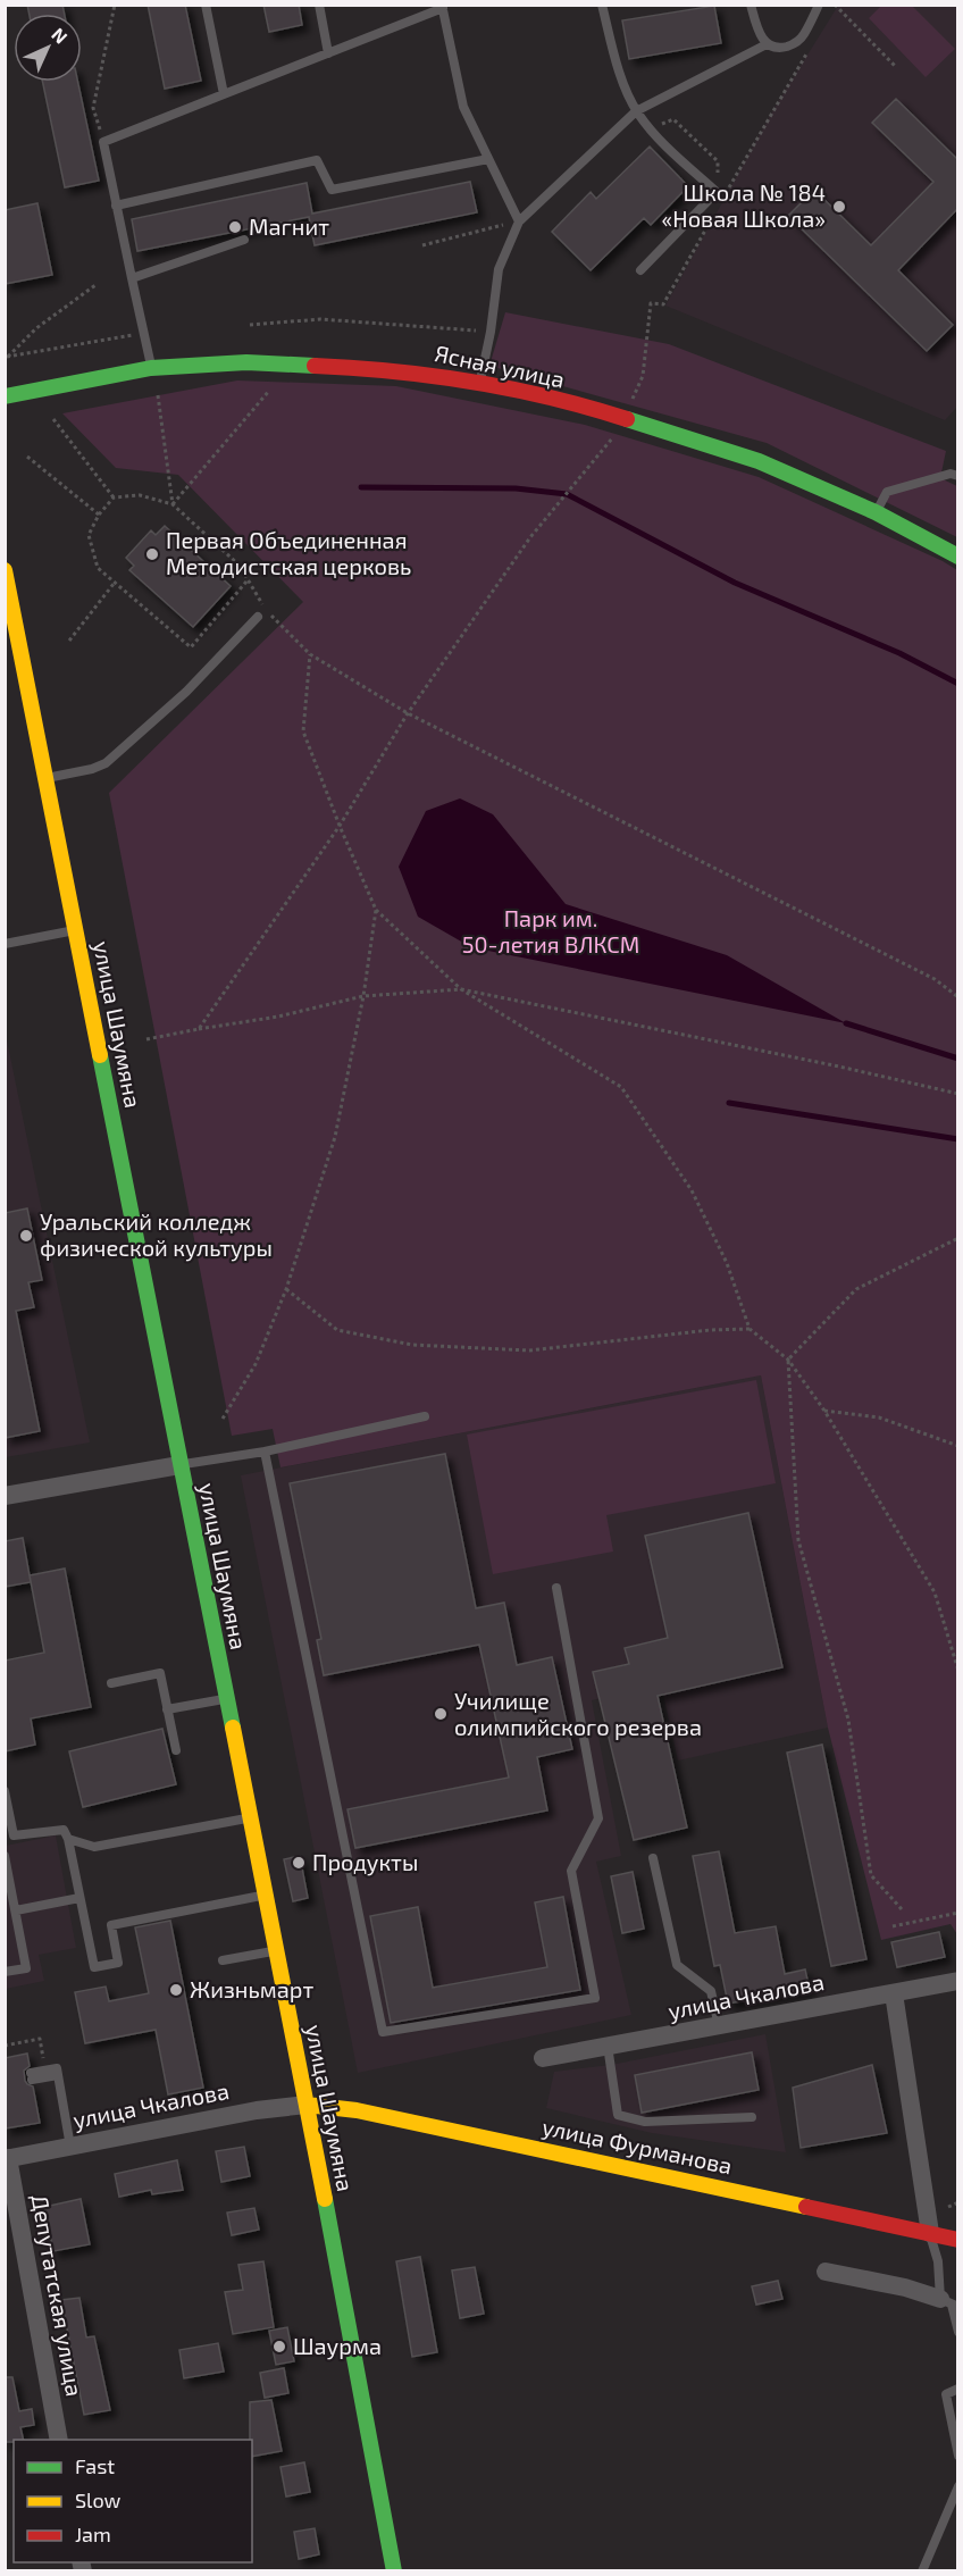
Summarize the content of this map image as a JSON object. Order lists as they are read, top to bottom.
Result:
{
  "streets": {
    "street": [
      "Ясная улица",
      "улица Шаумяна",
      "улица Чкалова",
      "улица Фурманова",
      "Депутатская улица"
    ]
  },
  "crossings": [
    ["улица Шаумяна", "улица Чкалова"],
    ["улица Шаумяна", "улица Фурманова"],
    ["улица Чкалова", "улица Фурманова"],
    ["улица Чкалова", "Депутатская улица"]
  ],
  "parks": ["Парк им. 50-летия ВЛКСМ"],
  "places": [
    "Школа № 184 «Новая Школа»",
    "Магнит",
    "Первая Объединенная Методистская церковь",
    "Уральский колледж физической культуры",
    "Училище олимпийского резерва",
    "Продукты",
    "Жизньмарт",
    "Шаурма"
  ],
  "legend": ["Fast", "Slow", "Jam"],
  "north": "top right"
}
